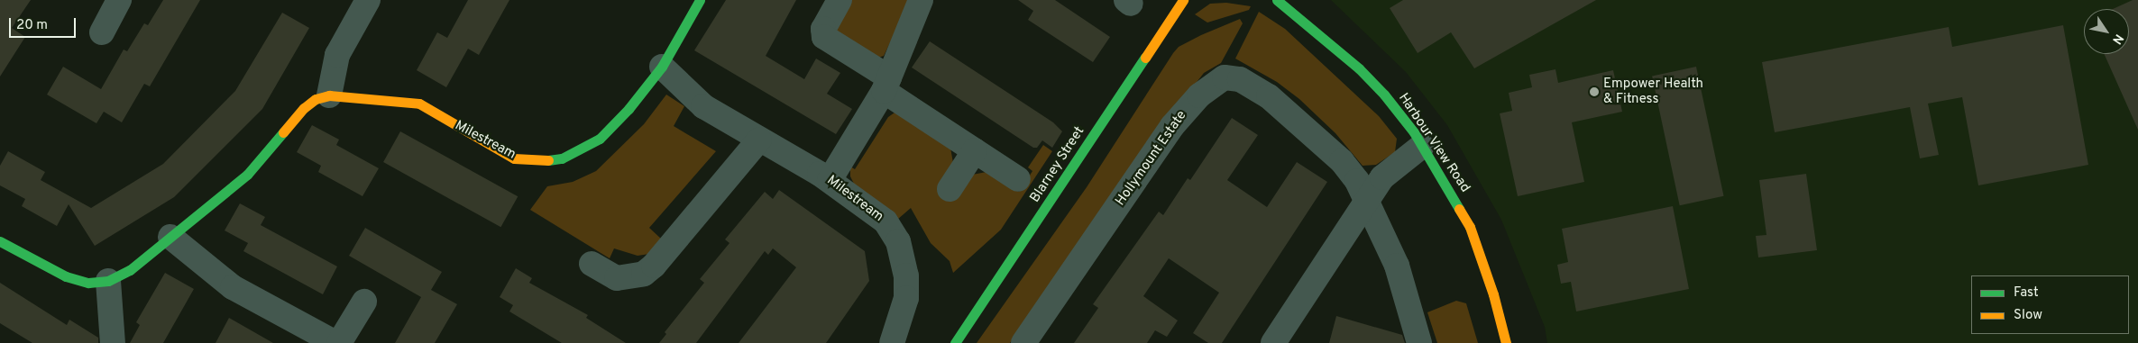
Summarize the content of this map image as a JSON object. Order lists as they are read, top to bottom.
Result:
{
  "streets": {
    "street": [
      "Milestream",
      "Harbour View Road",
      "Hollymount Estate",
      "Blarney Street"
    ]
  },
  "places": ["Empower Health & Fitness"],
  "legend": ["Fast", "Slow"],
  "scale_bar": "20 m",
  "north": "bottom right"
}
